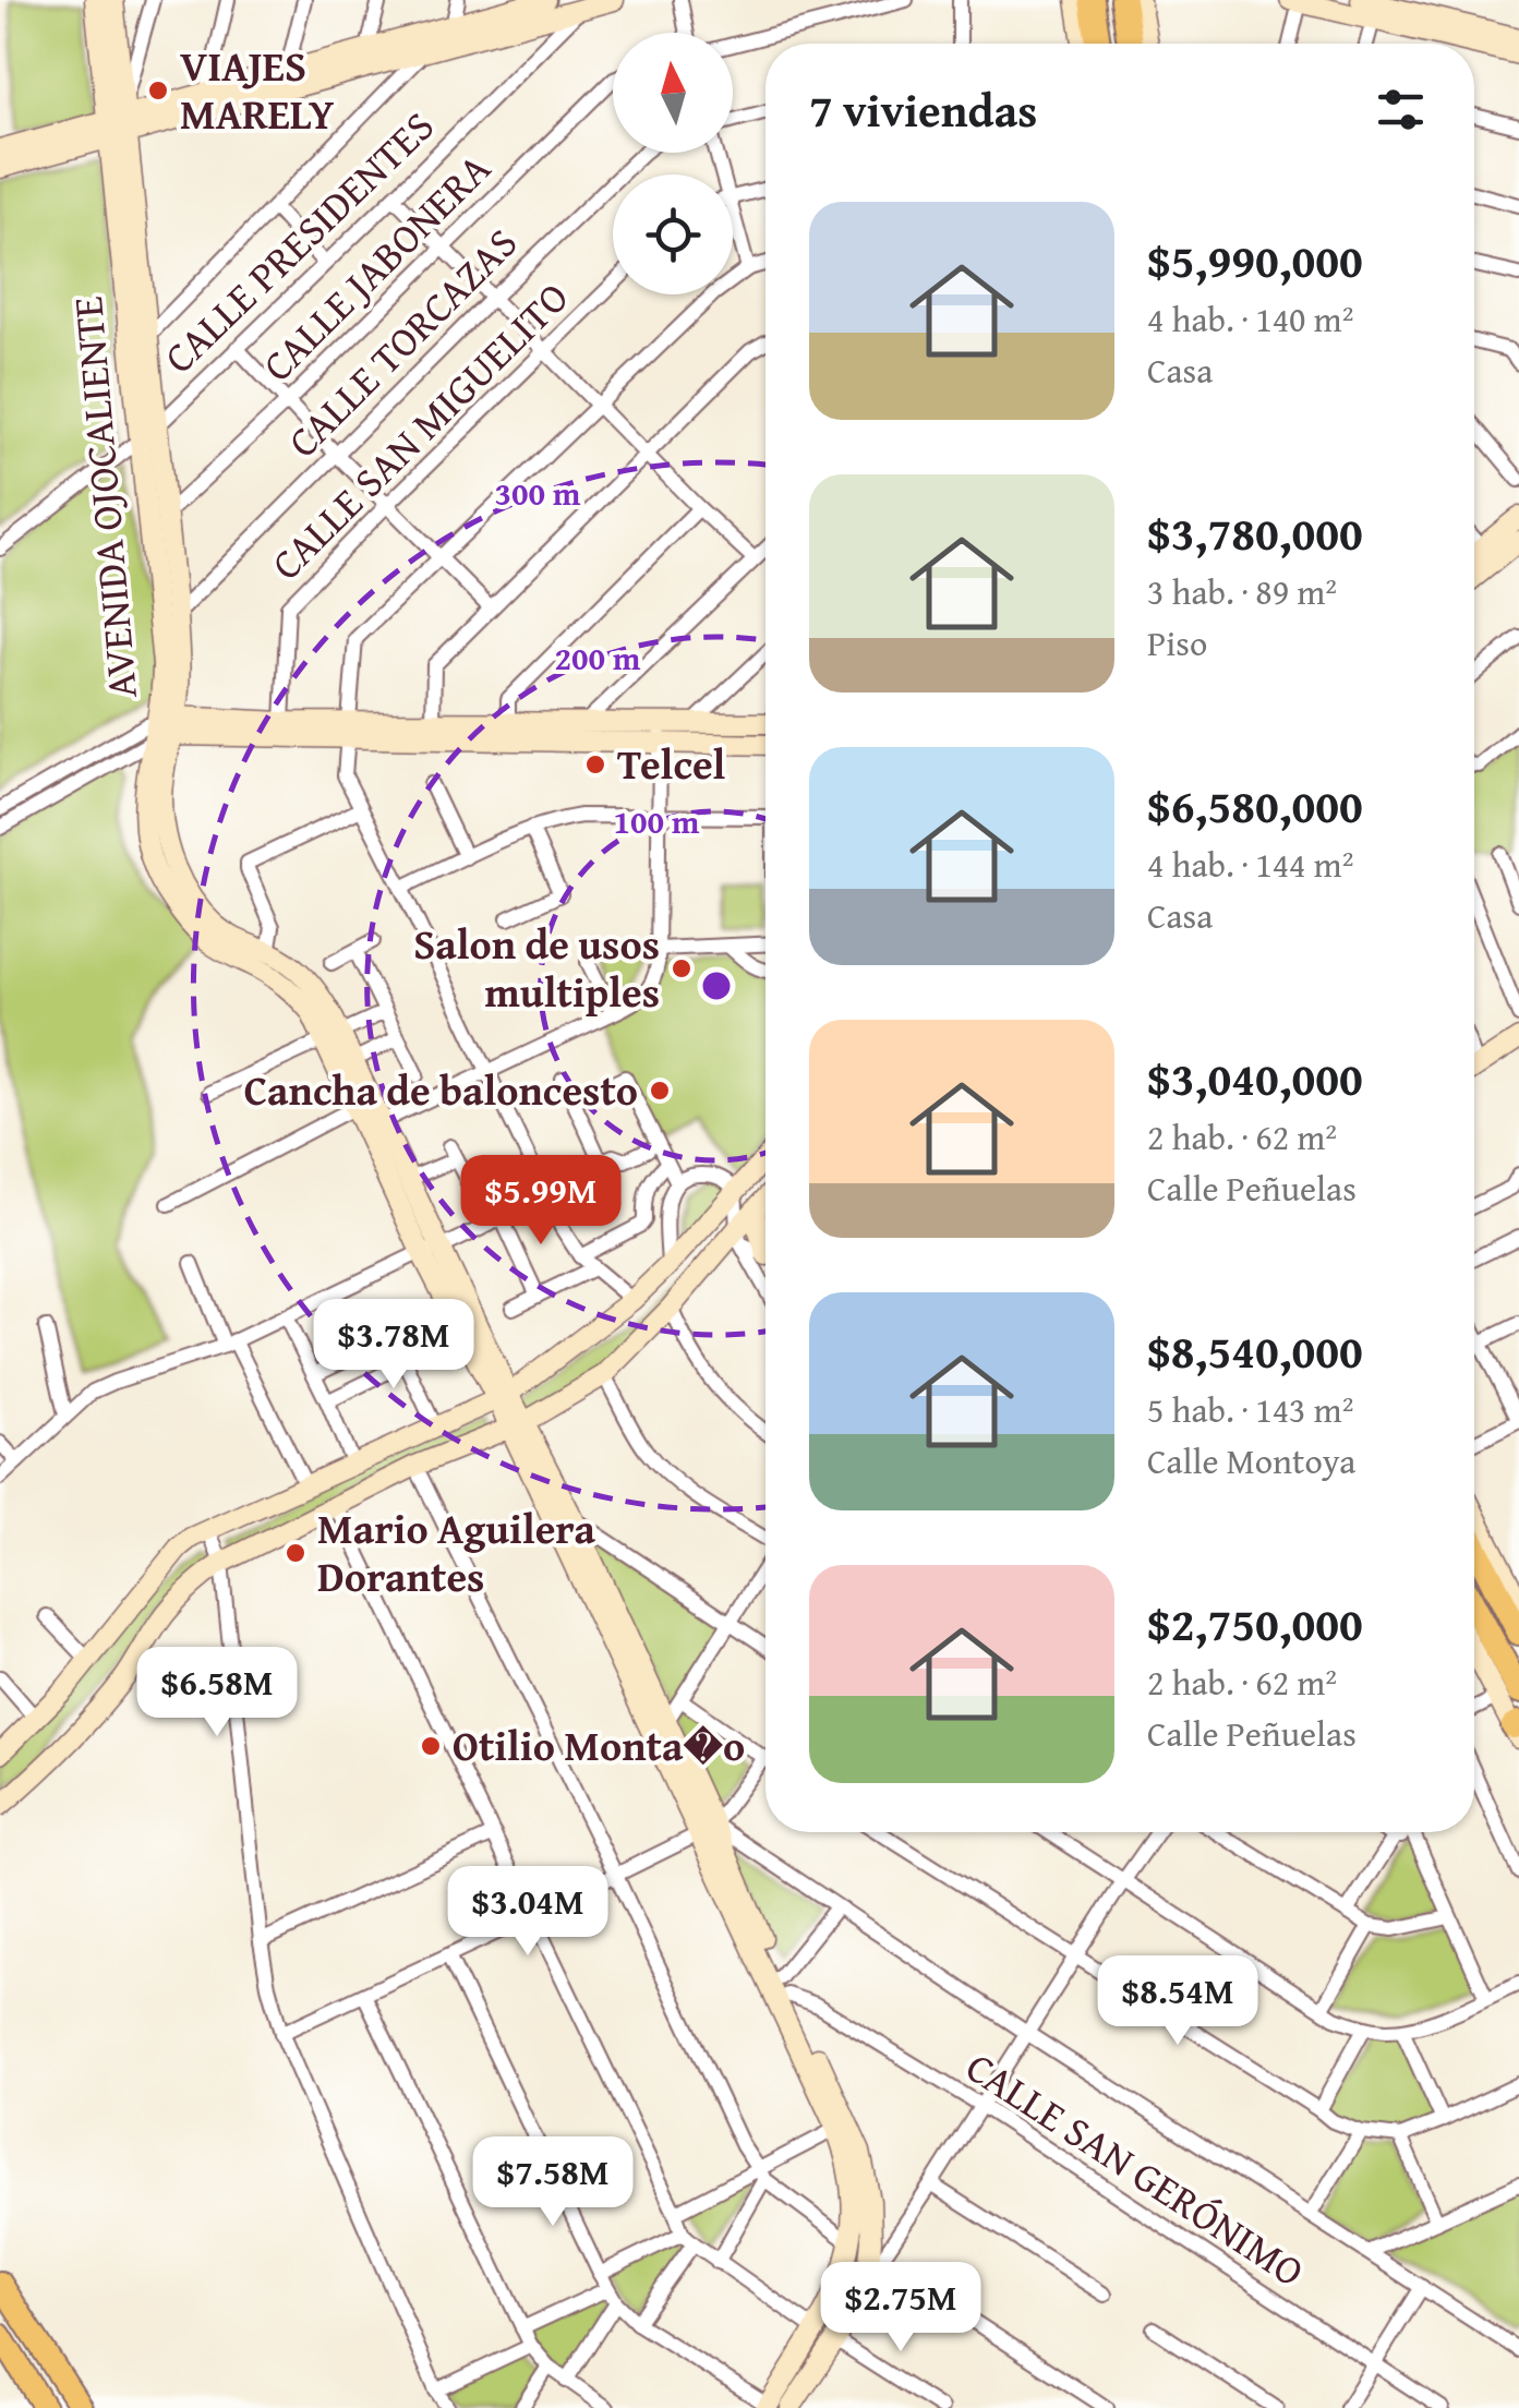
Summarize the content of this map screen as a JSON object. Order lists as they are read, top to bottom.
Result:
{
  "streets": {
    "main road": ["AVENIDA OJOCALIENTE"],
    "street": [
      "CALLE PRESIDENTES",
      "CALLE JABONERA",
      "CALLE TORCAZAS",
      "CALLE SAN MIGUELITO",
      "CALLE SAN GERÓNIMO"
    ]
  },
  "crossings": [
    ["CALLE PRESIDENTES", "AVENIDA OJOCALIENTE"],
    ["CALLE JABONERA", "AVENIDA OJOCALIENTE"],
    ["CALLE TORCAZAS", "AVENIDA OJOCALIENTE"],
    ["AVENIDA OJOCALIENTE", "CALLE SAN GERÓNIMO"]
  ],
  "places": [
    "VIAJES MARELY",
    "Telcel",
    "Salon de usos multiples",
    "Cancha de baloncesto",
    "Mario Aguilera Dorantes",
    "Otilio Monta�o"
  ],
  "north": "top",
  "page": {
    "heading": "7 viviendas",
    "list": [
      {
        "name": "$5,990,000",
        "note": "4 hab. · 140 m² · Casa"
      },
      {
        "name": "$3,780,000",
        "note": "3 hab. · 89 m² · Piso"
      },
      {
        "name": "$6,580,000",
        "note": "4 hab. · 144 m² · Casa"
      },
      {
        "name": "$3,040,000",
        "note": "2 hab. · 62 m² · Calle Peñuelas"
      },
      {
        "name": "$8,540,000",
        "note": "5 hab. · 143 m² · Calle Montoya"
      },
      {
        "name": "$2,750,000",
        "note": "2 hab. · 62 m² · Calle Peñuelas"
      }
    ],
    "price": [
      "$5.99M",
      "$3.78M",
      "$6.58M",
      "$3.04M",
      "$8.54M",
      "$7.58M",
      "$2.75M"
    ]
  },
  "rings": ["300 m", "200 m", "100 m"]
}
